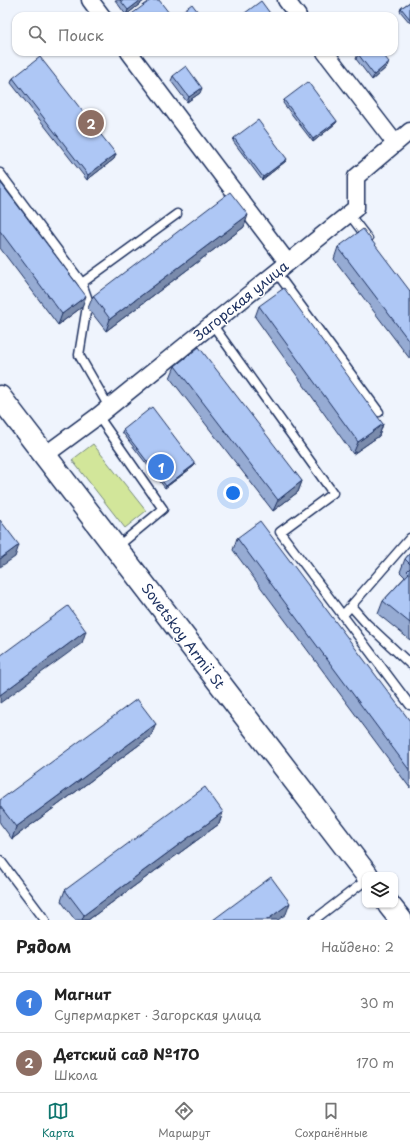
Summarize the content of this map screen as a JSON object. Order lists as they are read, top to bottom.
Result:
{
  "streets": {
    "main road": ["Sovetskoy Armii St"],
    "street": ["Загорская улица"]
  },
  "crossings": [
    ["Загорская улица", "Sovetskoy Armii St"]
  ],
  "page": {
    "search": "Поиск",
    "pins": ["2", "1"],
    "heading": ["Рядом", "Найдено: 2"],
    "list": [
      {
        "mark": "1",
        "name": "Магнит",
        "note": "Супермаркет · Загорская улица",
        "value": "30 m"
      },
      {
        "mark": "2",
        "name": "Детский сад №170",
        "note": "Школа",
        "value": "170 m"
      }
    ],
    "nav": ["Карта", "Маршрут", "Сохранённые"]
  }
}
